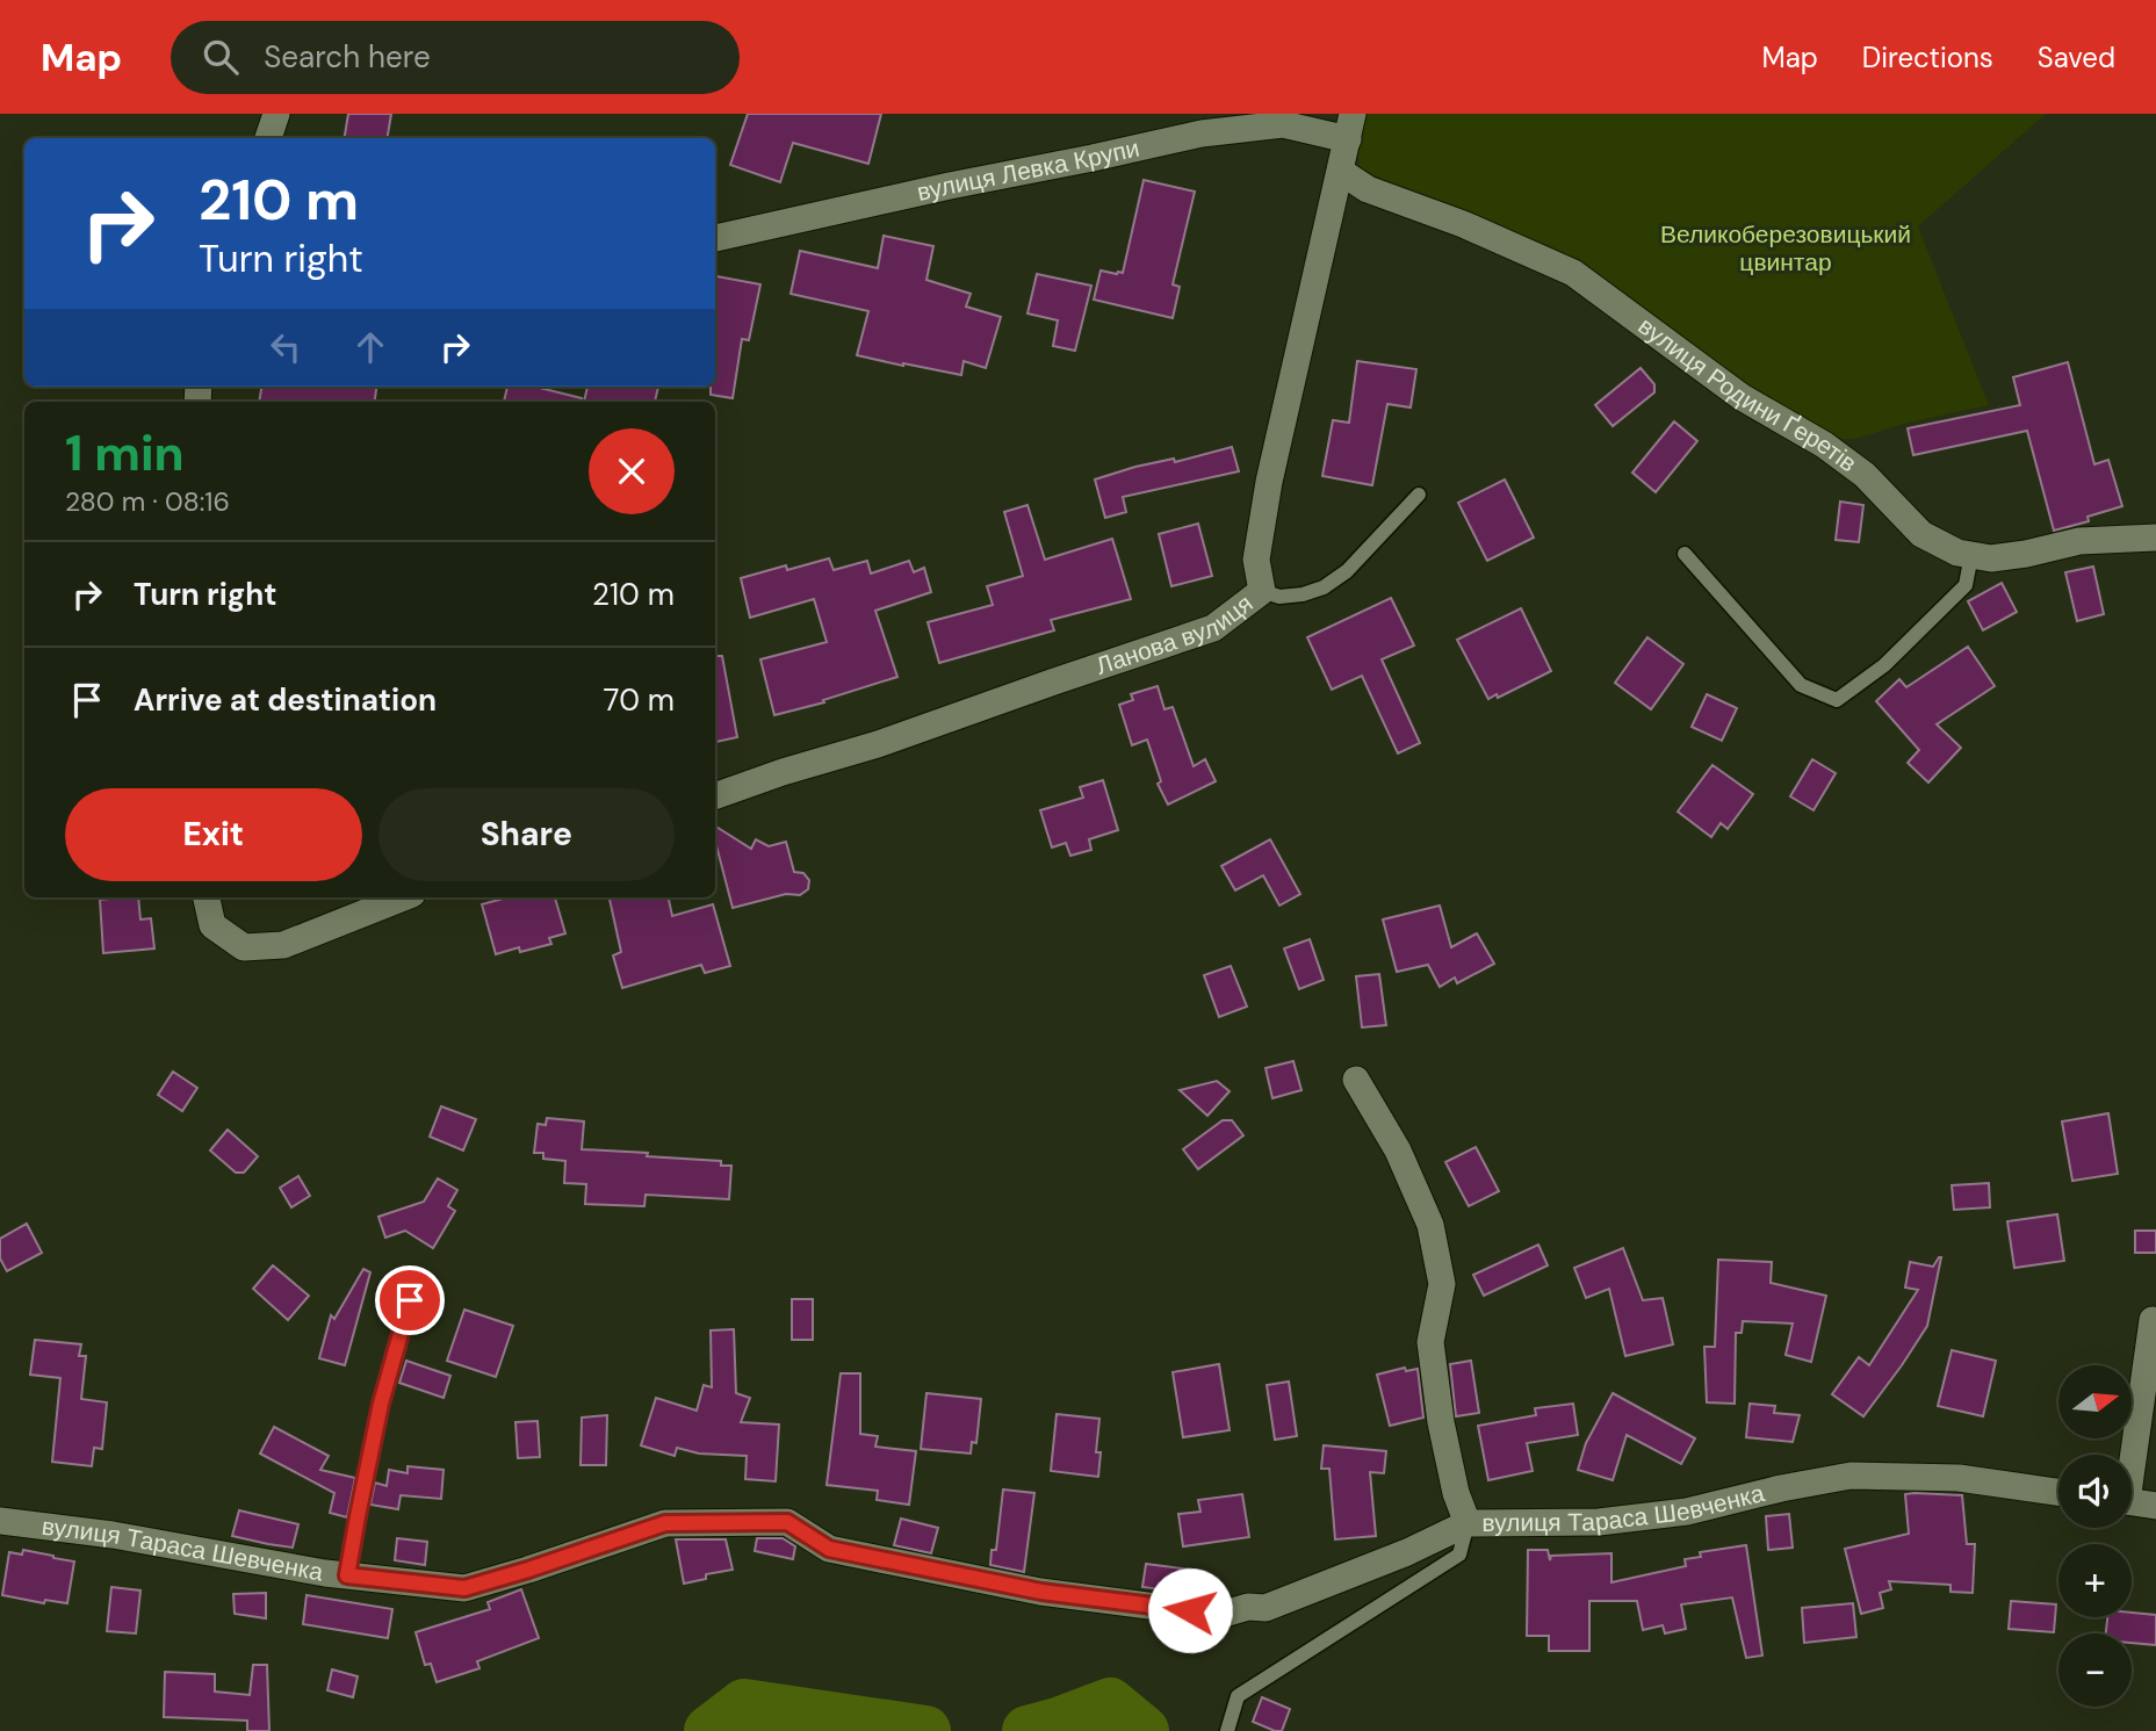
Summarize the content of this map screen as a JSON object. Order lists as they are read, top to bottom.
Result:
{
  "streets": {
    "street": [
      "вулиця Левка Крупи",
      "вулиця Родини Ґеретів",
      "Ланова вулиця",
      "вулиця Тараса Шевченка"
    ]
  },
  "crossings": [
    ["вулиця Левка Крупи", "Ланова вулиця"],
    ["вулиця Родини Ґеретів", "Ланова вулиця"]
  ],
  "parks": ["Великоберезовицький цвинтар"],
  "north": "right",
  "page": {
    "header": "Map",
    "search": "Search here",
    "nav": ["Map", "Directions", "Saved"],
    "turn": ["210 m", "Turn right"],
    "heading": ["1 min", "280 m · 08:16"],
    "list": [
      {
        "name": "Turn right",
        "value": "210 m"
      },
      {
        "name": "Arrive at destination",
        "value": "70 m"
      }
    ],
    "buttons": ["Exit", "Share"],
    "map_buttons": ["+", "−"]
  }
}
